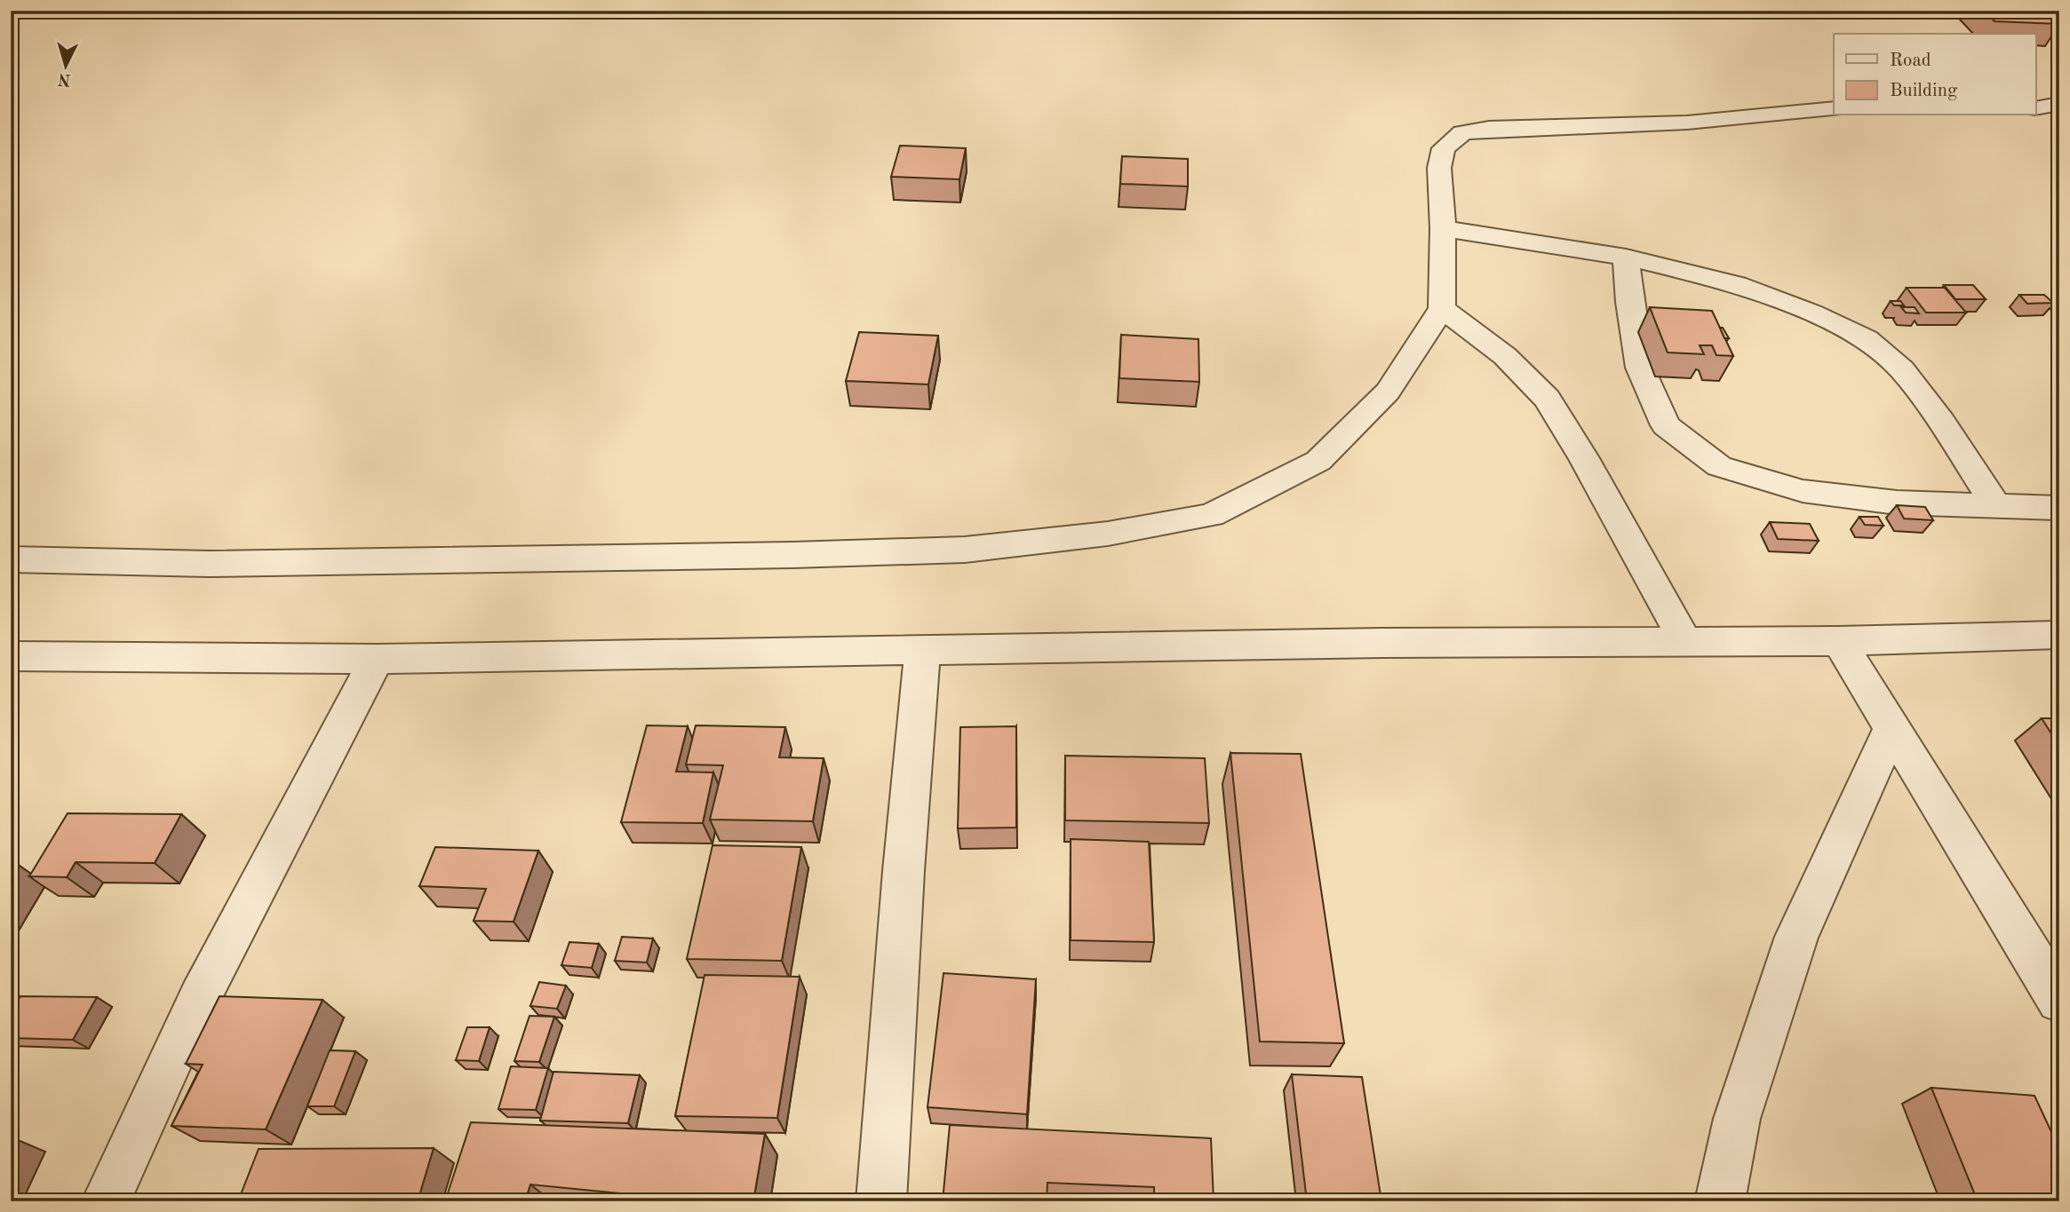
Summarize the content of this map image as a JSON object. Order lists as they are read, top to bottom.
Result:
{
  "legend": ["Road", "Building"],
  "north": "bottom"
}
